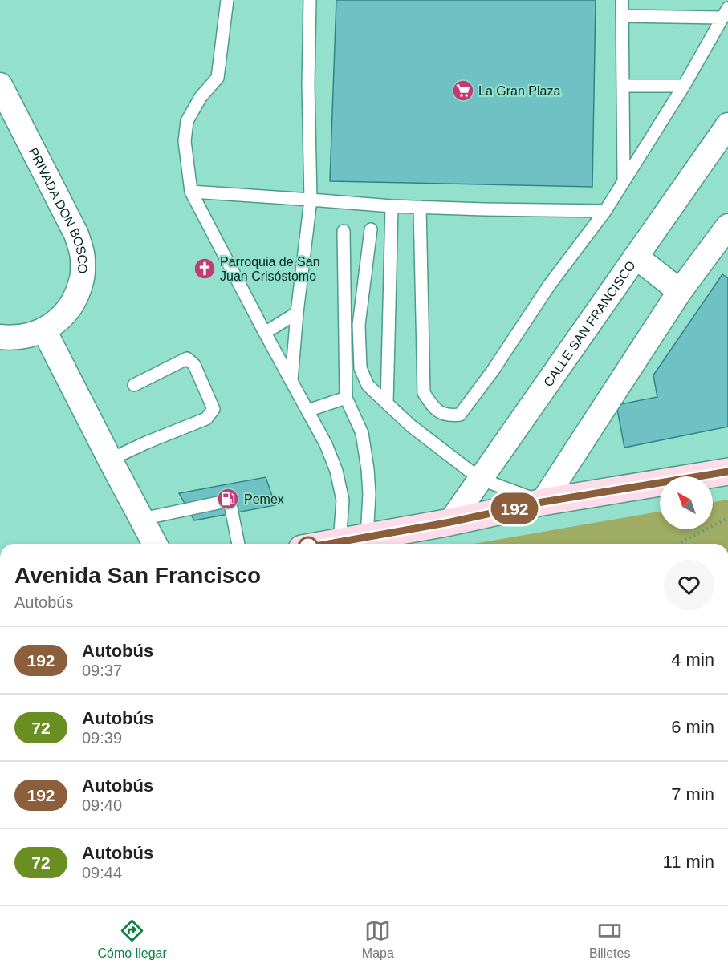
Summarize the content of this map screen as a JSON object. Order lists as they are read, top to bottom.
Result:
{
  "streets": {
    "street": ["PRIVADA DON BOSCO", "CALLE SAN FRANCISCO"]
  },
  "places": {
    "supermarket": ["La Gran Plaza"],
    "church": ["Parroquia de San Juan Crisóstomo"],
    "fuel station": ["Pemex"]
  },
  "lines": ["bus line 192"],
  "north": "top left",
  "page": {
    "on_map": "192",
    "heading": ["Avenida San Francisco", "Autobús"],
    "list": [
      {
        "mark": "192",
        "name": "Autobús",
        "note": "09:37",
        "value": "4 min"
      },
      {
        "mark": "72",
        "name": "Autobús",
        "note": "09:39",
        "value": "6 min"
      },
      {
        "mark": "192",
        "name": "Autobús",
        "note": "09:40",
        "value": "7 min"
      },
      {
        "mark": "72",
        "name": "Autobús",
        "note": "09:44",
        "value": "11 min"
      }
    ],
    "tabs": ["Cómo llegar", "Mapa", "Billetes"]
  }
}
